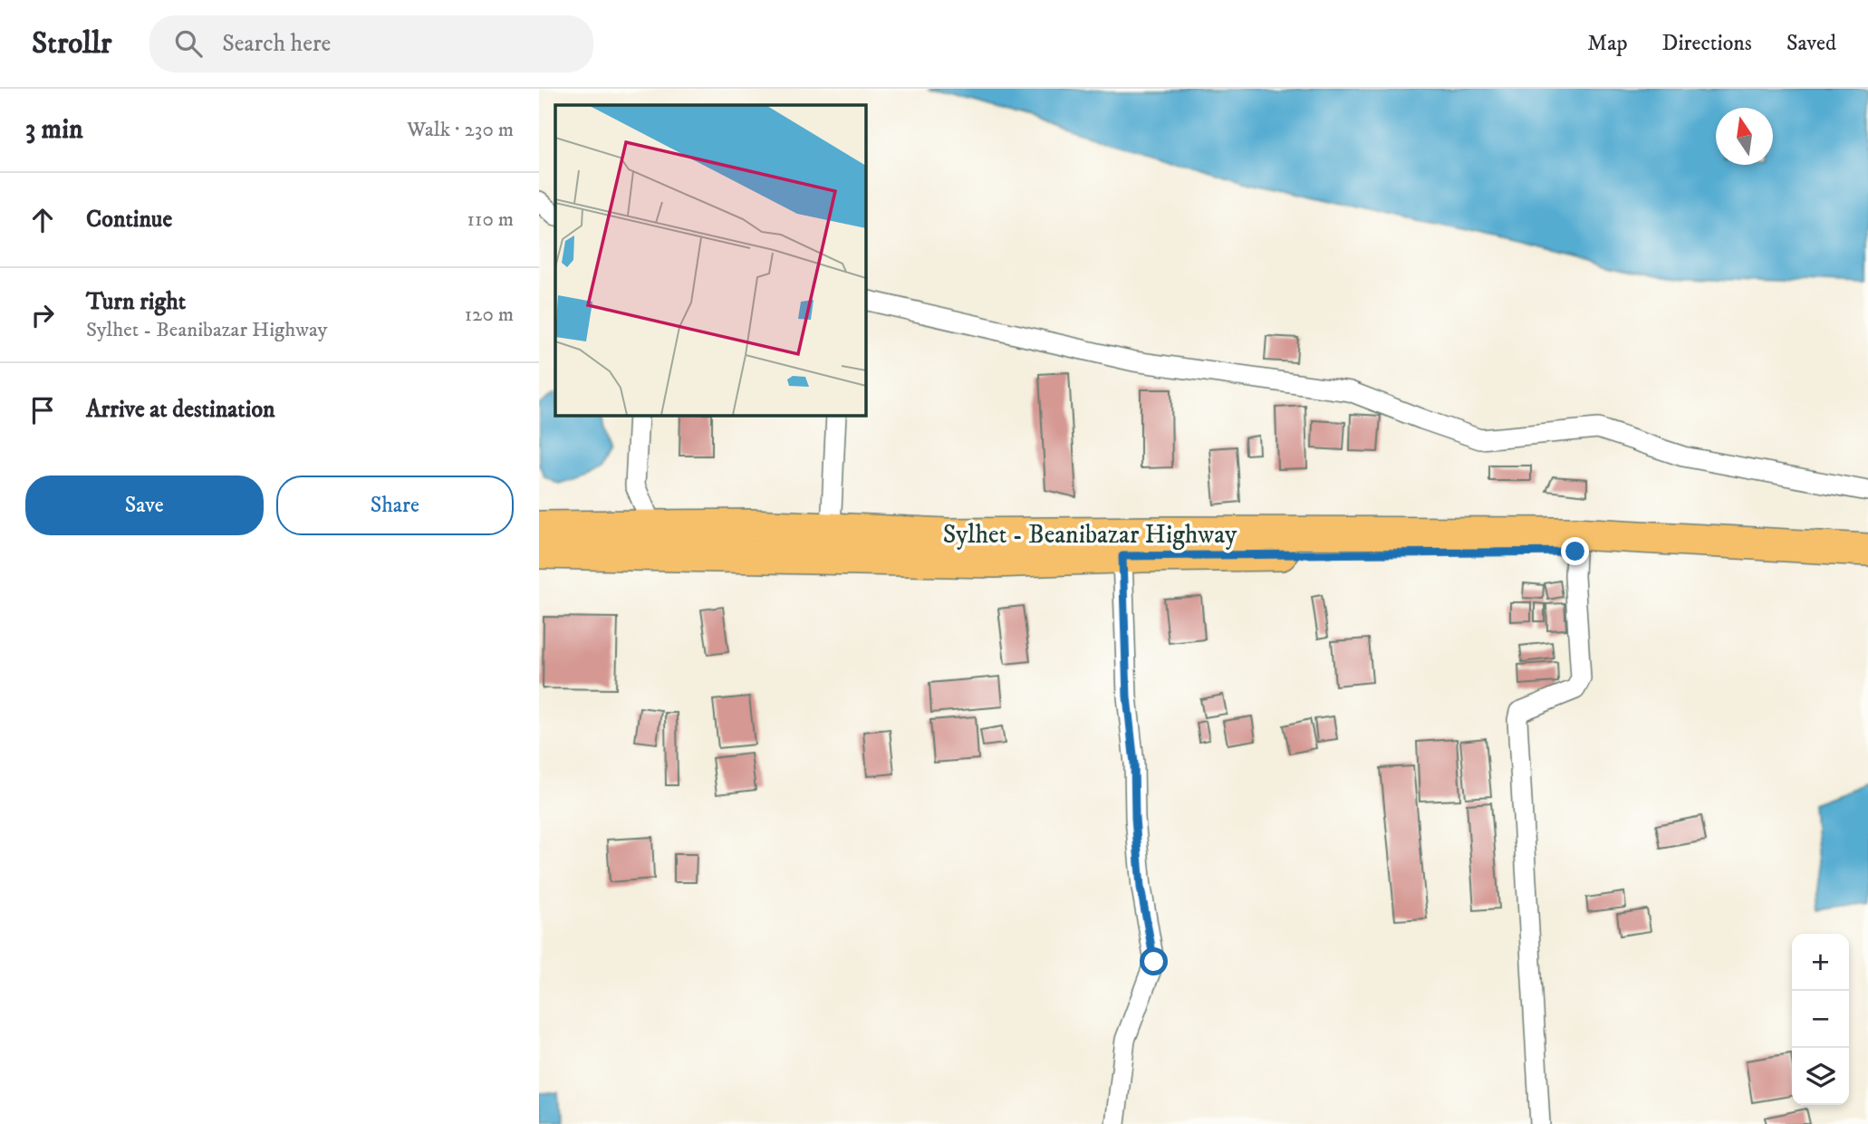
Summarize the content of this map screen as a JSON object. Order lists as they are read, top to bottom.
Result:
{
  "streets": {
    "main road": ["Sylhet - Beanibazar Highway"]
  },
  "north": "top",
  "page": {
    "header": "Strollr",
    "search": "Search here",
    "nav": ["Map", "Directions", "Saved"],
    "heading": ["3 min", "Walk · 230 m"],
    "list": [
      ["Continue", "110 m"],
      ["Turn right", "Sylhet - Beanibazar Highway", "120 m"],
      "Arrive at destination"
    ],
    "buttons": ["Save", "Share"],
    "map_buttons": ["+", "−"]
  }
}
